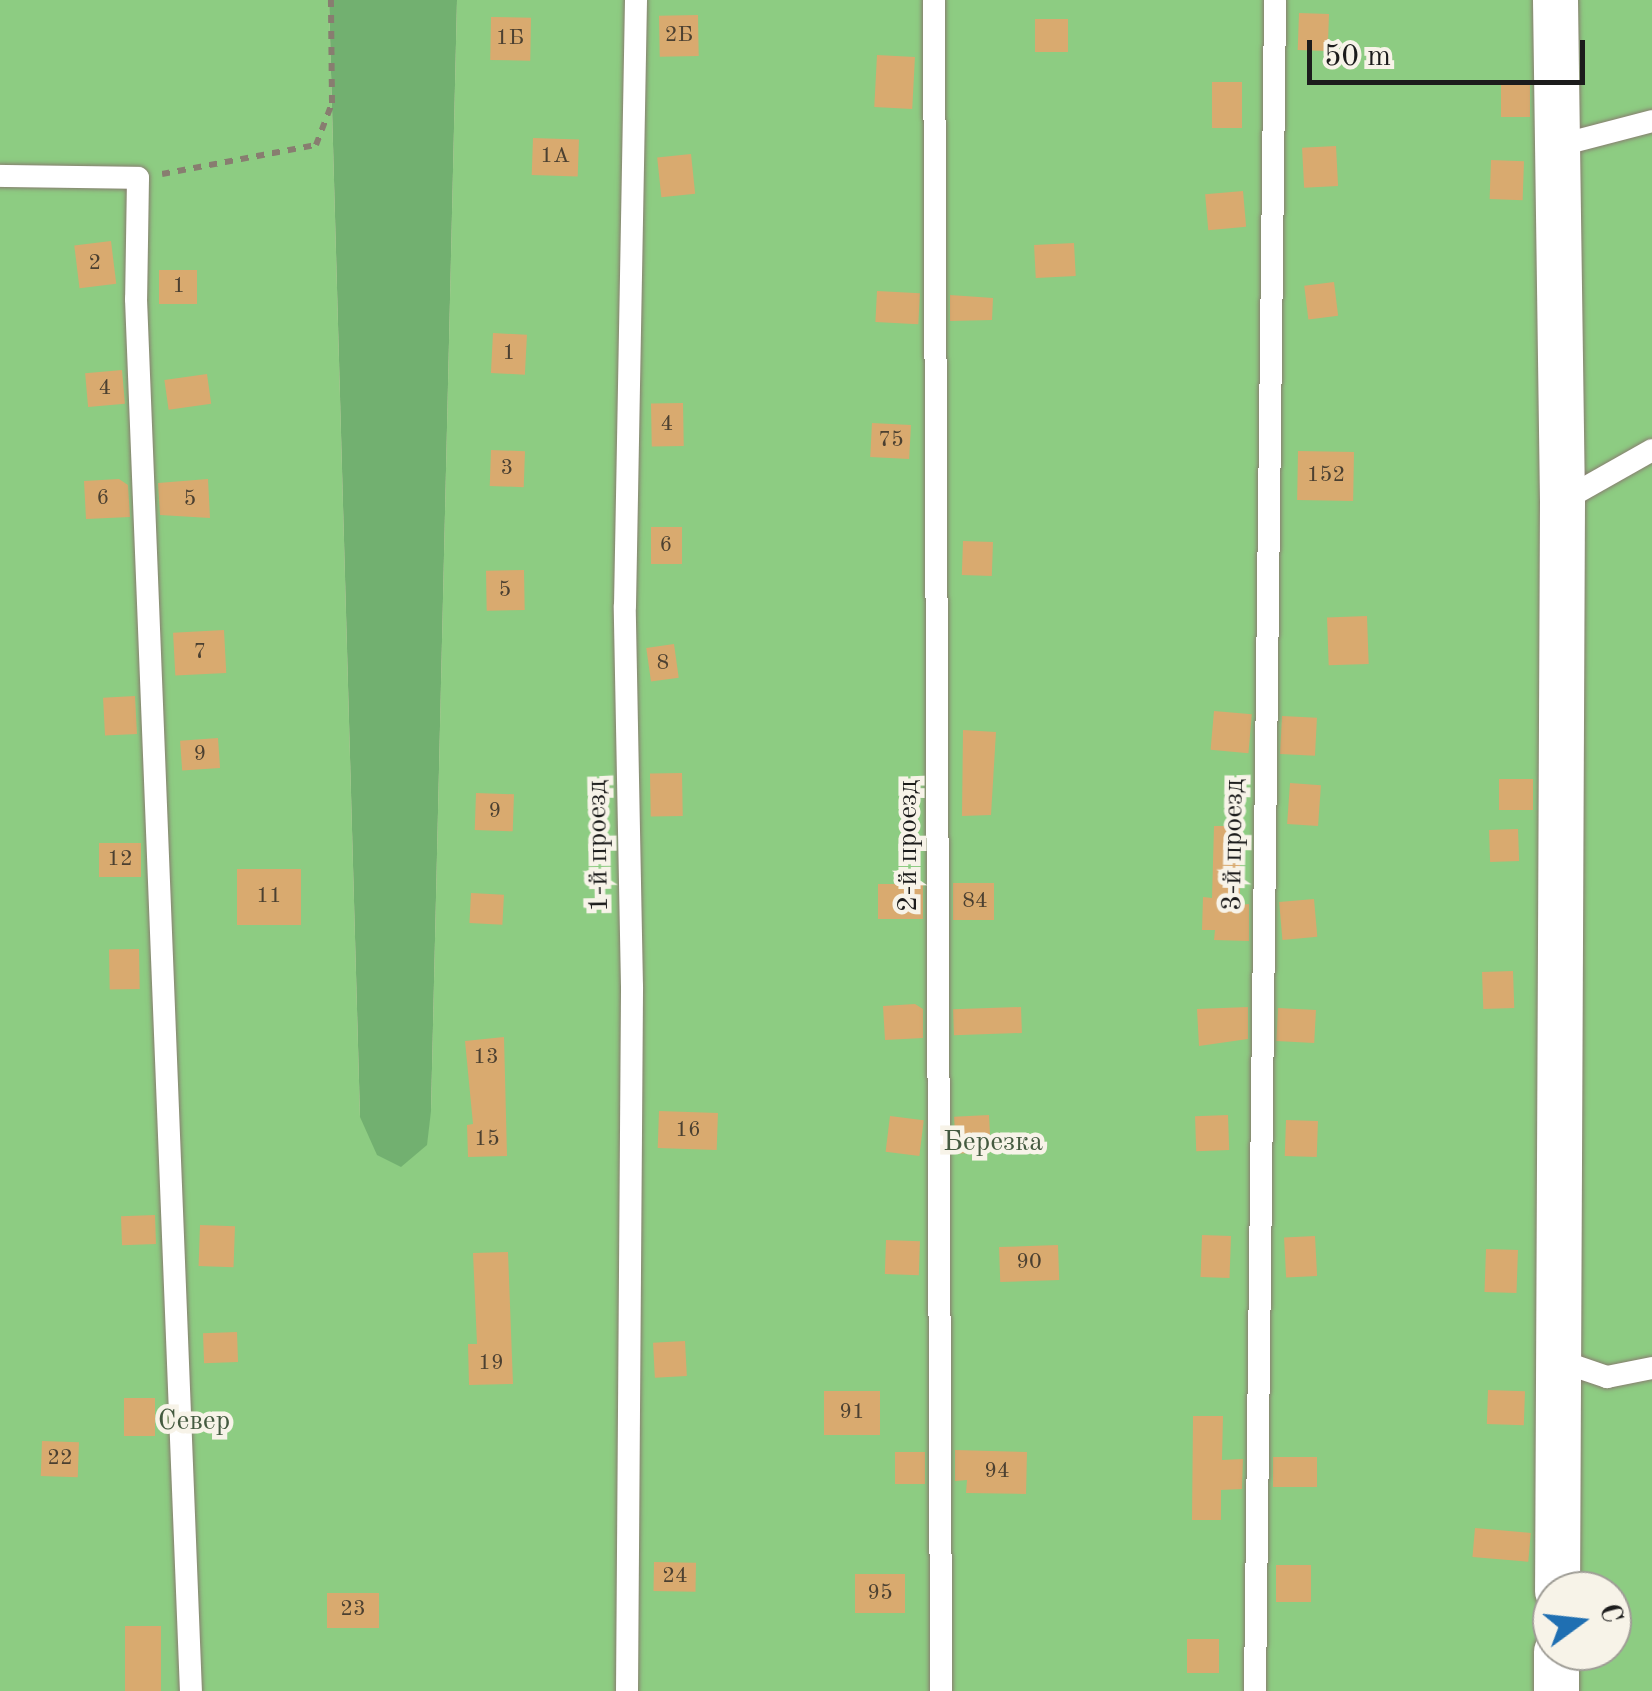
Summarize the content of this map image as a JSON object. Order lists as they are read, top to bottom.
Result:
{
  "streets": {
    "lane": ["3-й проезд", "1-й проезд", "2-й проезд"]
  },
  "parks": ["Березка", "Север"],
  "house_numbers": [
    "2Б",
    "1Б",
    "1А",
    "2",
    "1",
    "1",
    "4",
    "4",
    "75",
    "3",
    "152",
    "6",
    "5",
    "6",
    "5",
    "7",
    "8",
    "9",
    "9",
    "12",
    "11",
    "84",
    "13",
    "16",
    "15",
    "90",
    "19",
    "91",
    "22",
    "94",
    "24",
    "95",
    "23"
  ],
  "scale_bar": "50 m",
  "north": "right"
}
